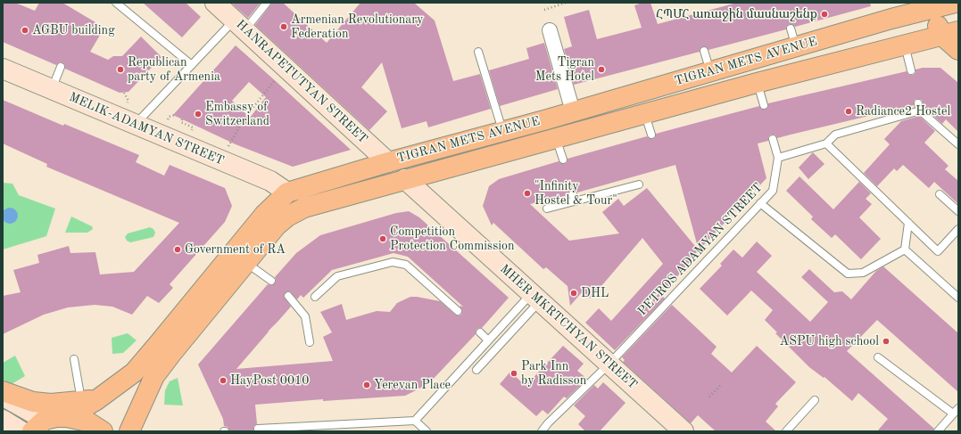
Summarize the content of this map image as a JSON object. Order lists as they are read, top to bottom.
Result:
{
  "streets": {
    "main road": ["TIGRAN METS AVENUE"],
    "street": ["HANRAPETUTYAN STREET", "MELIK-ADAMYAN STREET", "MHER MKRTCHYAN STREET"],
    "lane": ["PETROS ADAMYAN STREET"]
  },
  "crossings": [
    ["TIGRAN METS AVENUE", "HANRAPETUTYAN STREET"],
    ["TIGRAN METS AVENUE", "MELIK-ADAMYAN STREET"],
    ["TIGRAN METS AVENUE", "MHER MKRTCHYAN STREET"],
    ["PETROS ADAMYAN STREET", "MHER MKRTCHYAN STREET"]
  ],
  "places": [
    "ՀՊՄՀ առաջին մասնաշենք",
    "Armenian Revolutionary Federation",
    "AGBU building",
    "Republican party of Armenia",
    "Tigran Mets Hotel",
    "Radiance2 Hostel",
    "Embassy of Switzerland",
    "\"Infinity Hostel & Tour\"",
    "Competition Protection Commission",
    "Government of RA",
    "DHL",
    "ASPU high school",
    "Park Inn by Radisson",
    "HayPost 0010",
    "Yerevan Place"
  ]
}
